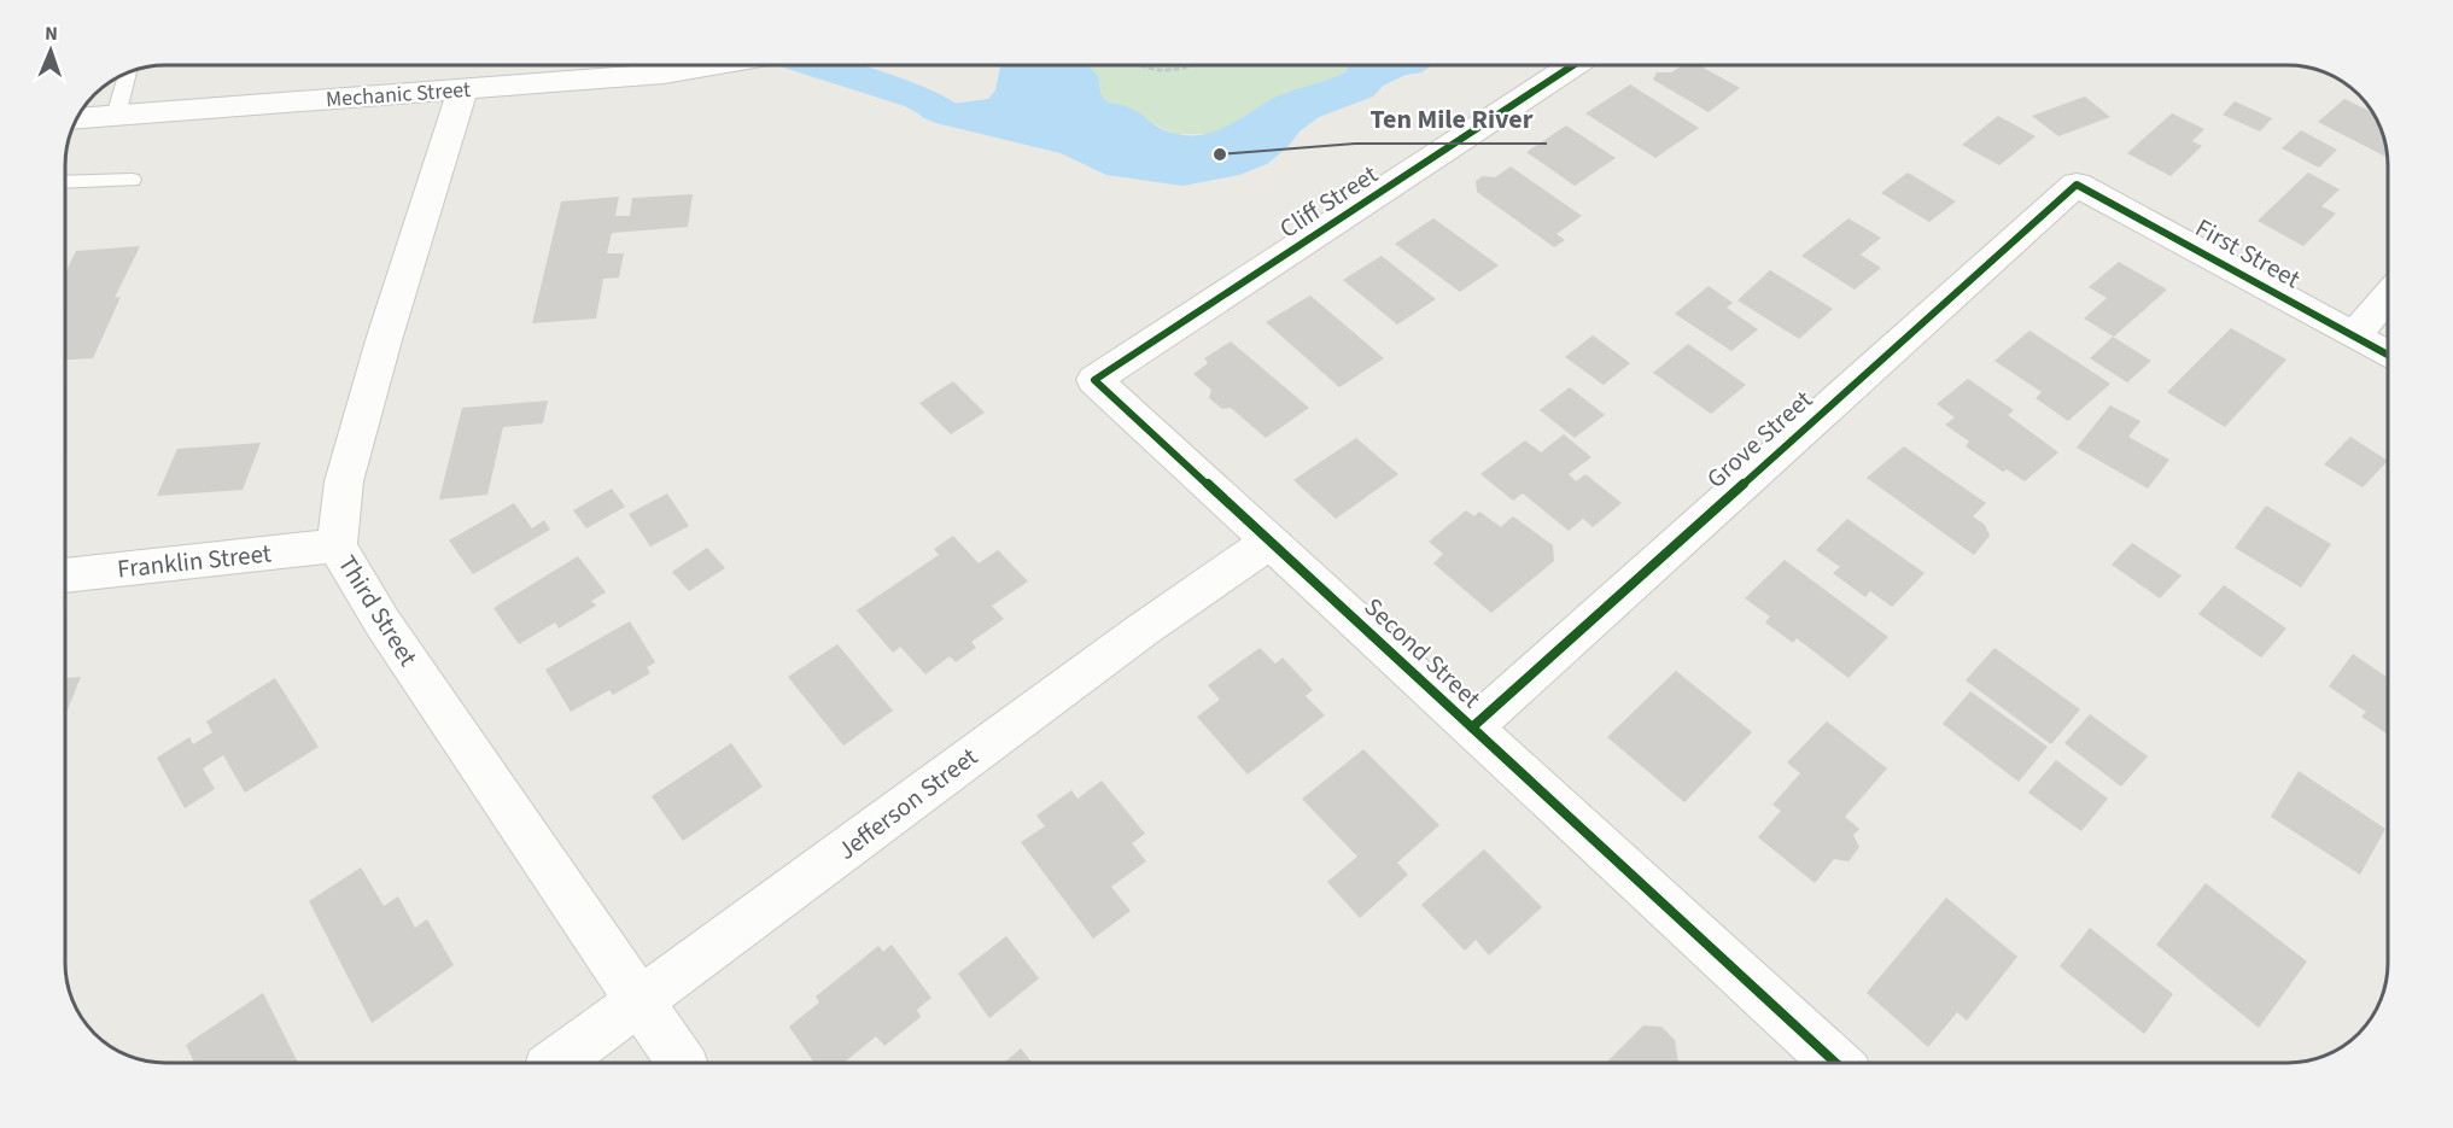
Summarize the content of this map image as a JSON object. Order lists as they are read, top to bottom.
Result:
{
  "streets": {
    "street": [
      "Mechanic Street",
      "Cliff Street",
      "First Street",
      "Grove Street",
      "Franklin Street",
      "Third Street",
      "Second Street",
      "Jefferson Street"
    ]
  },
  "crossings": [
    ["Mechanic Street", "Third Street"],
    ["Cliff Street", "Second Street"],
    ["First Street", "Grove Street"],
    ["Grove Street", "Second Street"],
    ["Franklin Street", "Third Street"],
    ["Third Street", "Jefferson Street"],
    ["Second Street", "Jefferson Street"]
  ],
  "places": ["Ten Mile River"],
  "north": "top"
}
